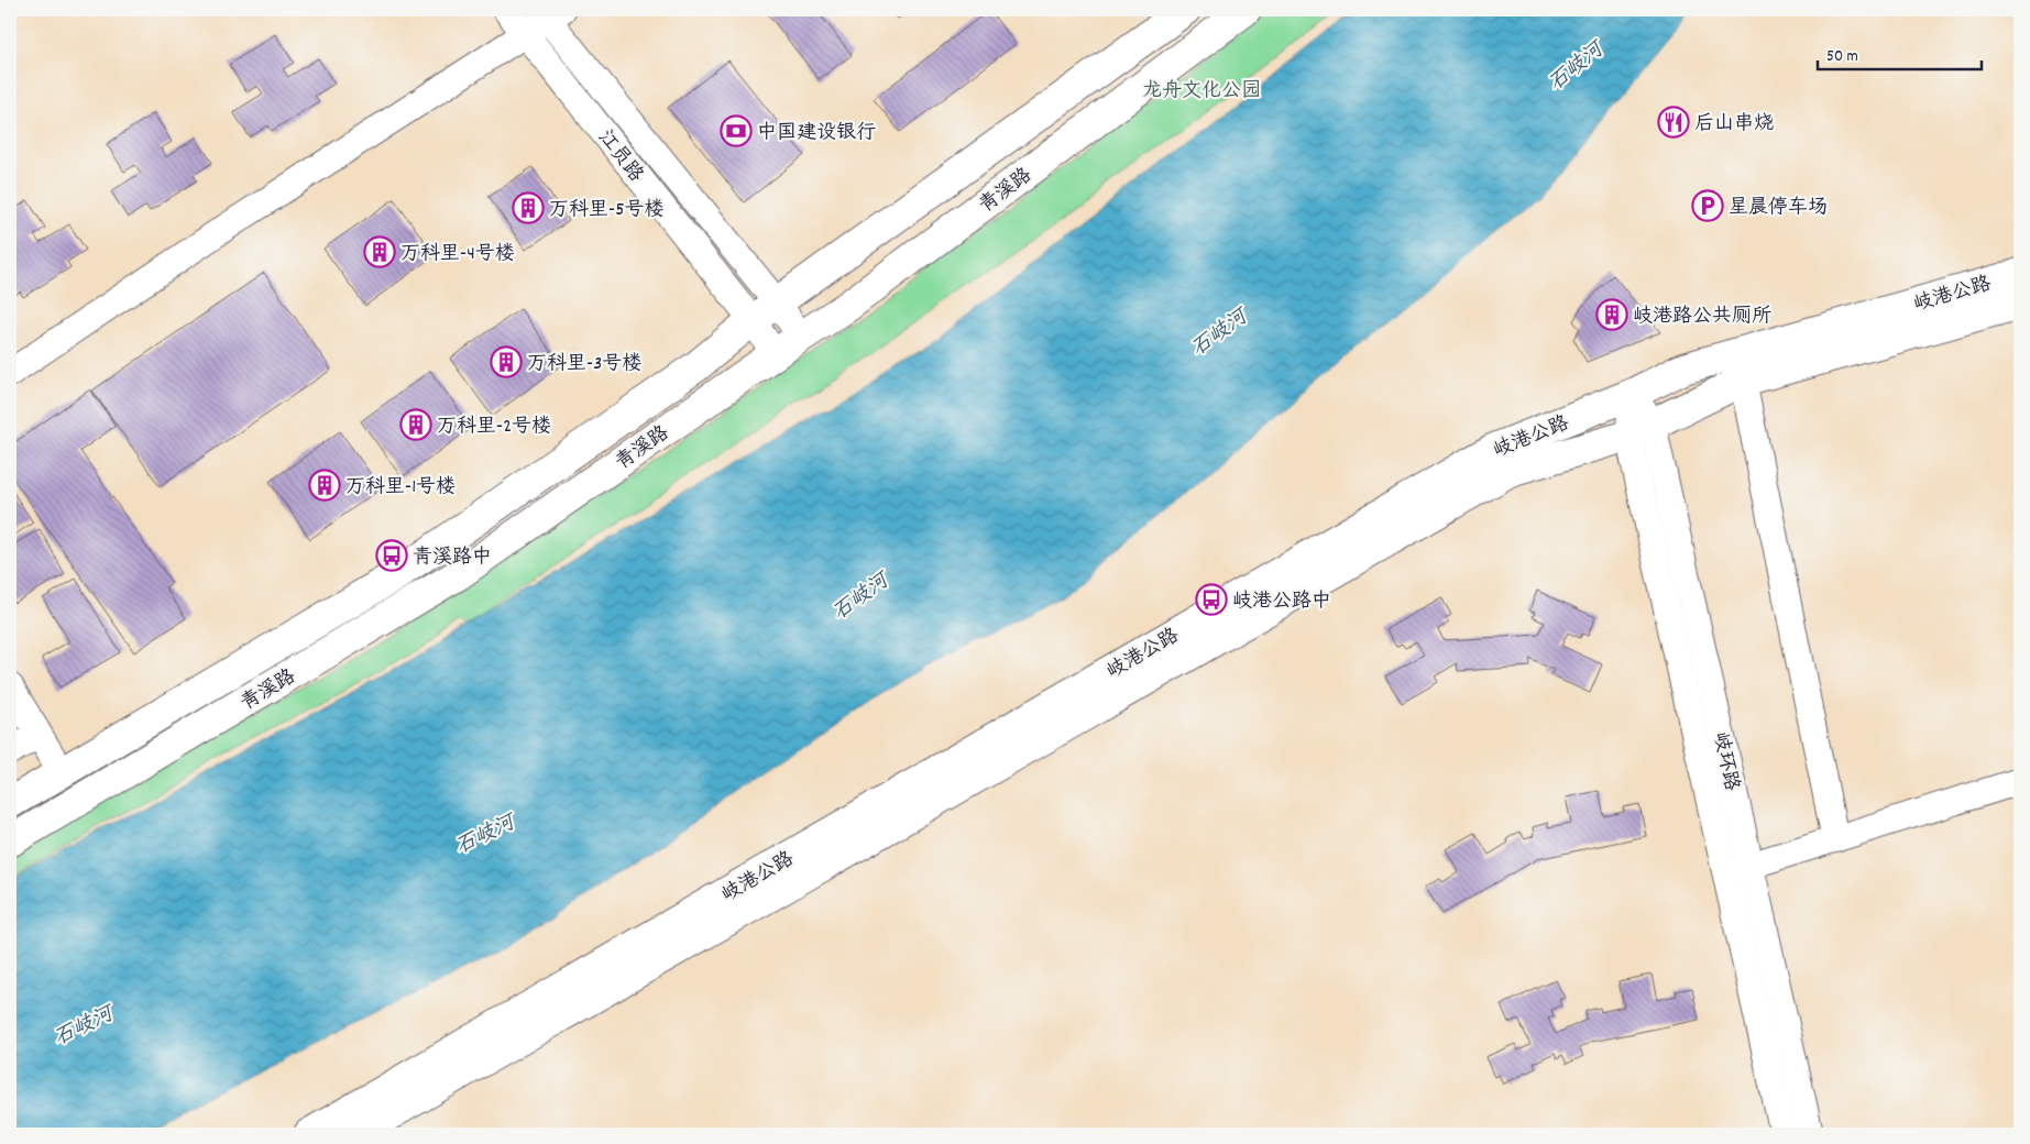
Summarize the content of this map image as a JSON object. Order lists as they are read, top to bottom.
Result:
{
  "streets": {
    "main road": ["青溪路", "岐港公路"],
    "street": ["江员路", "岐环路"]
  },
  "crossings": [
    ["江员路", "青溪路"],
    ["岐港公路", "岐环路"]
  ],
  "water": ["石岐河"],
  "parks": ["龙舟文化公园"],
  "places": {
    "restaurant": ["后山串烧"],
    "bank": ["中国建设银行"],
    "parking": ["星晨停车场"],
    "building": [
      "万科里-5号楼",
      "万科里-4号楼",
      "岐港路公共厕所",
      "万科里-3号楼",
      "万科里-2号楼",
      "万科里-1号楼"
    ],
    "bus stop": ["青溪路中", "岐港公路中"]
  },
  "scale_bar": "50 m"
}
